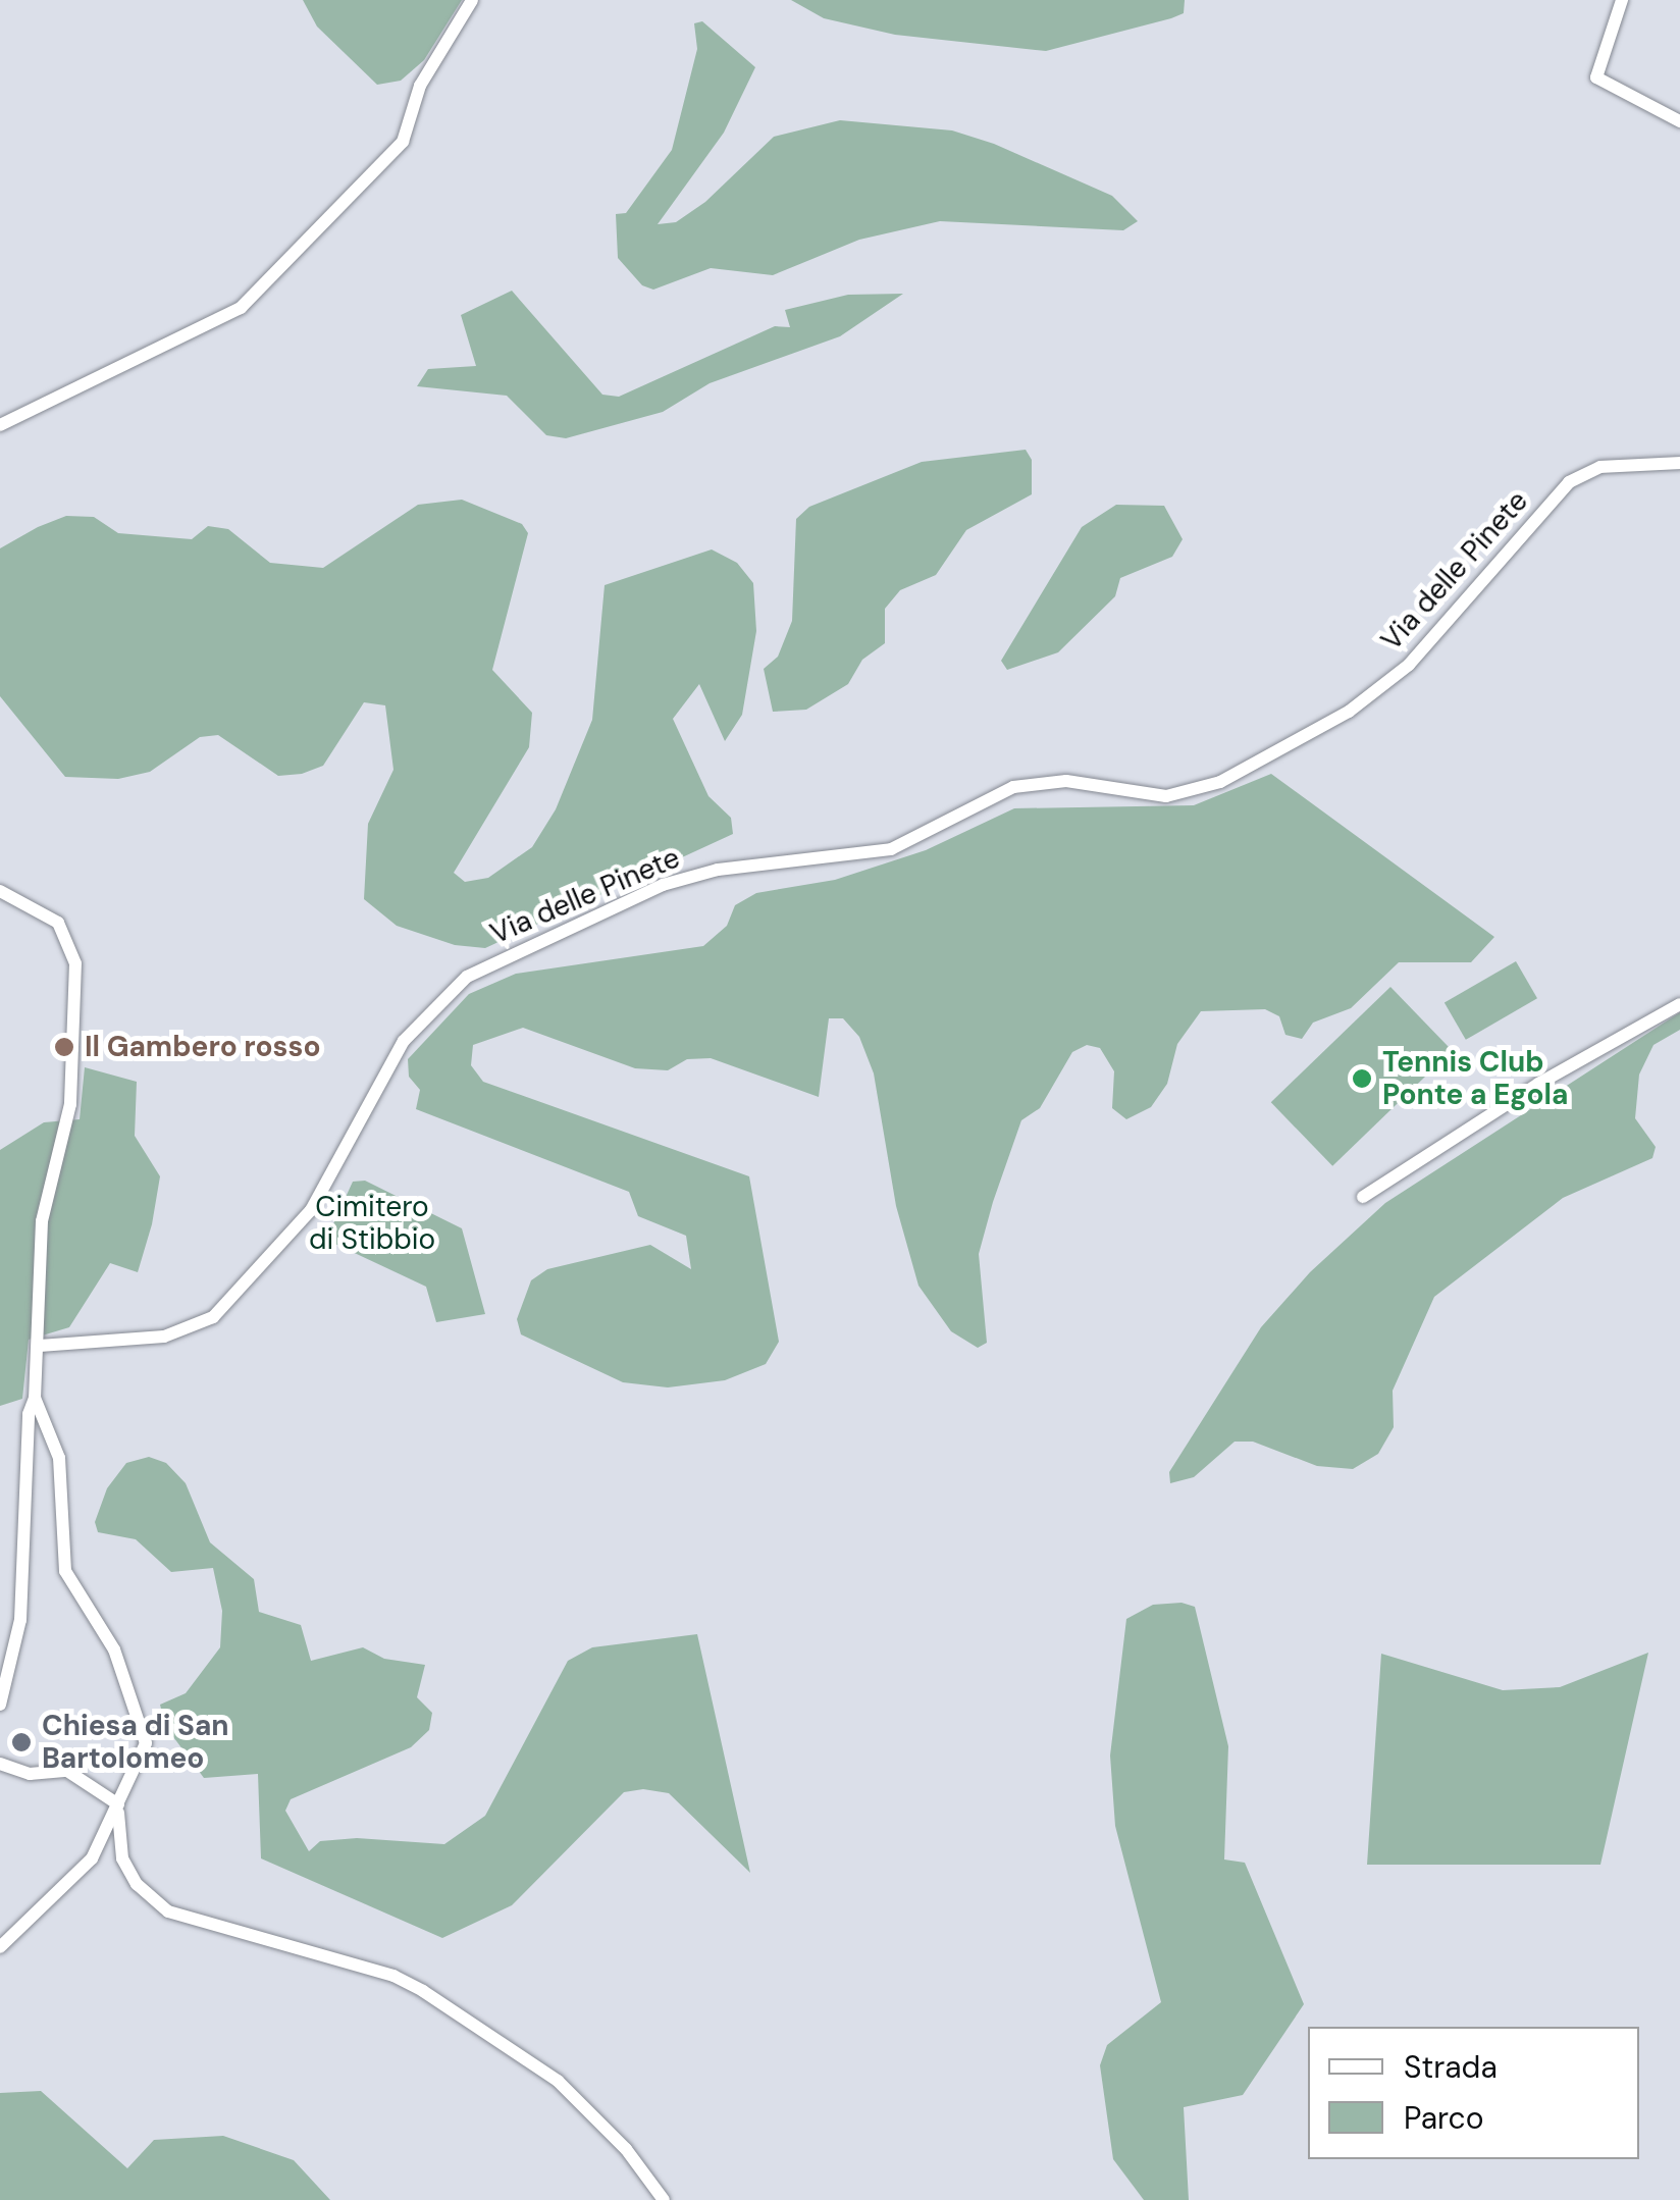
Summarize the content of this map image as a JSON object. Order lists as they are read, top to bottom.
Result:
{
  "streets": {
    "street": ["Via delle Pinete"]
  },
  "parks": ["Cimitero di Stibbio"],
  "places": ["Il Gambero rosso", "Tennis Club Ponte a Egola", "Chiesa di San Bartolomeo"],
  "legend": ["Strada", "Parco"]
}
